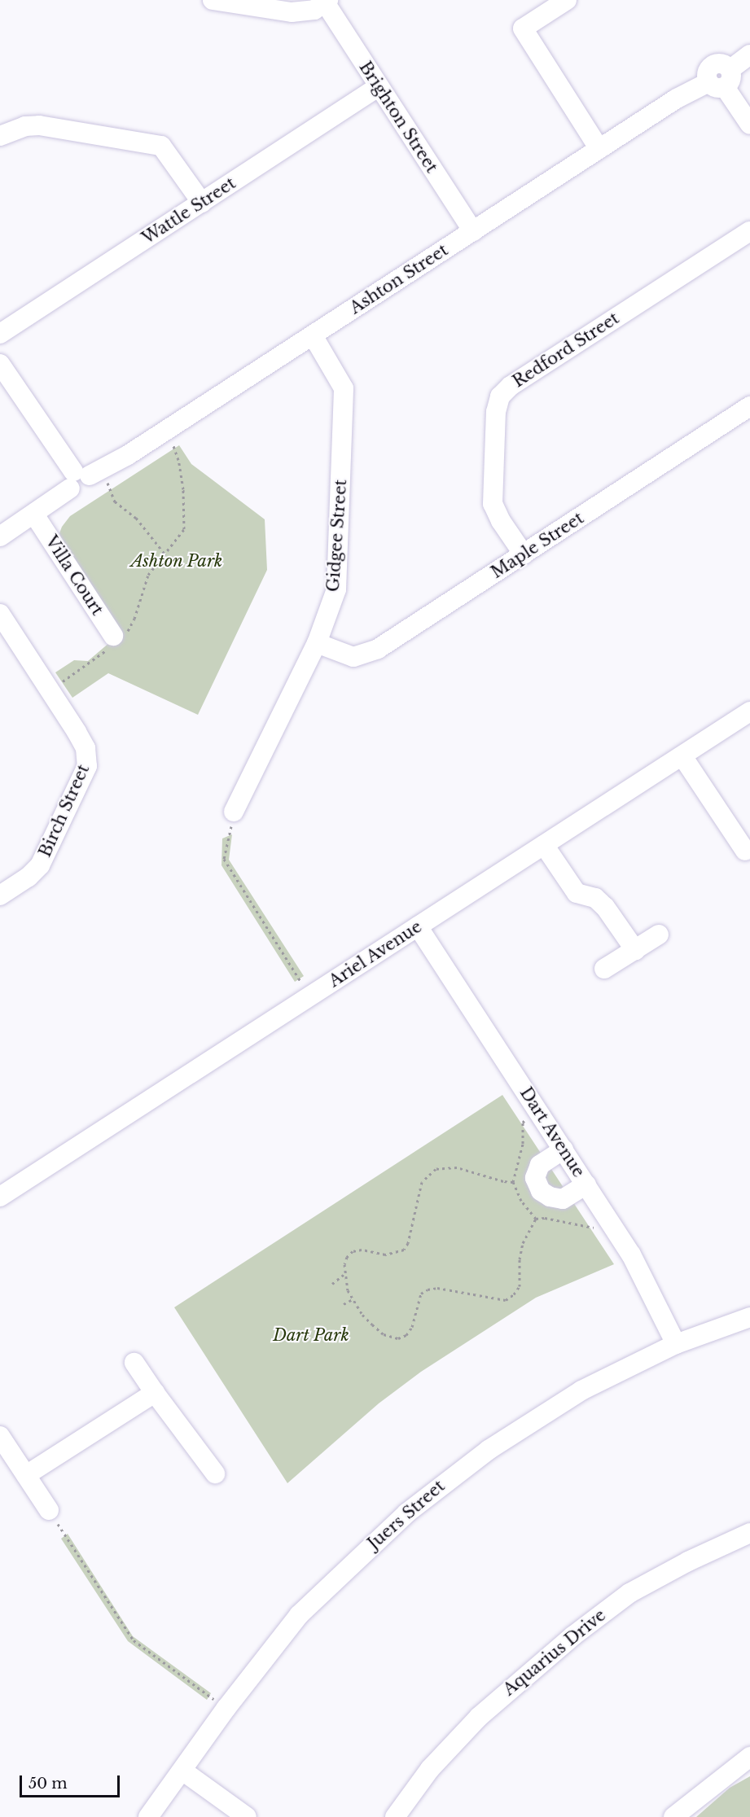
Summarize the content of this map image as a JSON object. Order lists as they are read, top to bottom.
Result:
{
  "streets": {
    "street": [
      "Brighton Street",
      "Wattle Street",
      "Ashton Street",
      "Redford Street",
      "Gidgee Street",
      "Maple Street",
      "Villa Court",
      "Birch Street",
      "Ariel Avenue",
      "Dart Avenue",
      "Juers Street",
      "Aquarius Drive"
    ]
  },
  "crossings": [
    ["Brighton Street", "Wattle Street"],
    ["Brighton Street", "Ashton Street"],
    ["Ashton Street", "Gidgee Street"],
    ["Ashton Street", "Villa Court"],
    ["Redford Street", "Maple Street"],
    ["Gidgee Street", "Maple Street"],
    ["Ariel Avenue", "Dart Avenue"],
    ["Dart Avenue", "Juers Street"]
  ],
  "parks": ["Ashton Park", "Dart Park"],
  "scale_bar": "50 m"
}
